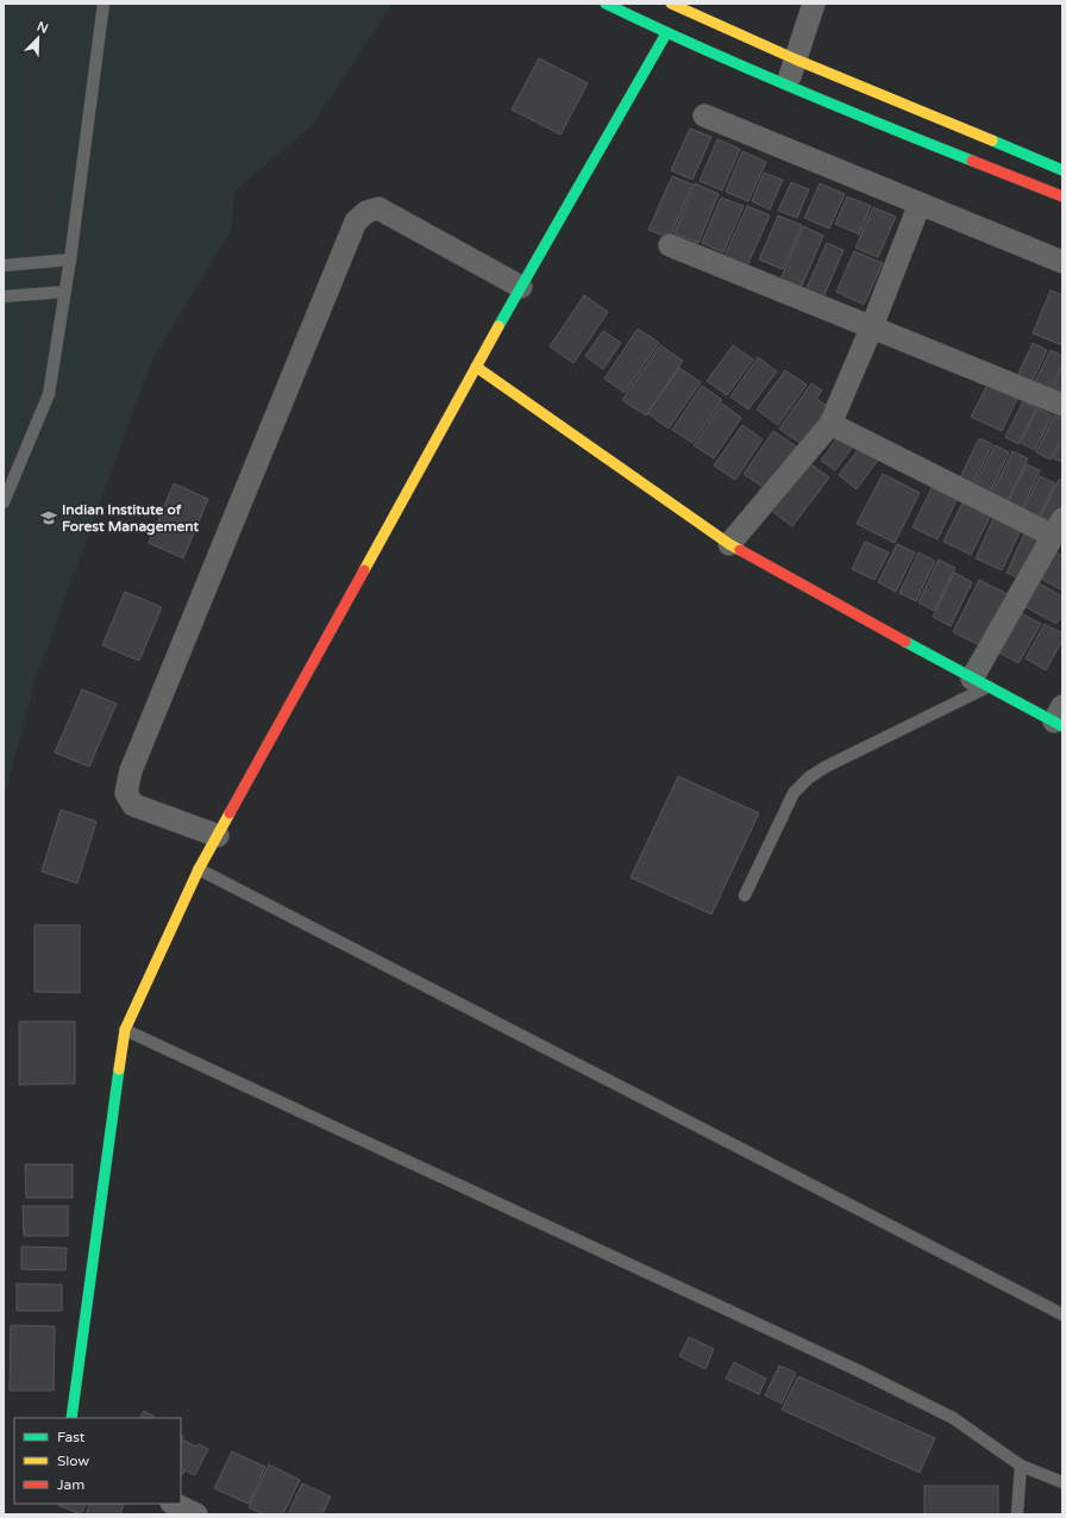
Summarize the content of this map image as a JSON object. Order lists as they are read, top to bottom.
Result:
{
  "places": {
    "school or university": ["Indian Institute of Forest Management"]
  },
  "legend": ["Fast", "Slow", "Jam"],
  "north": "top right"
}
